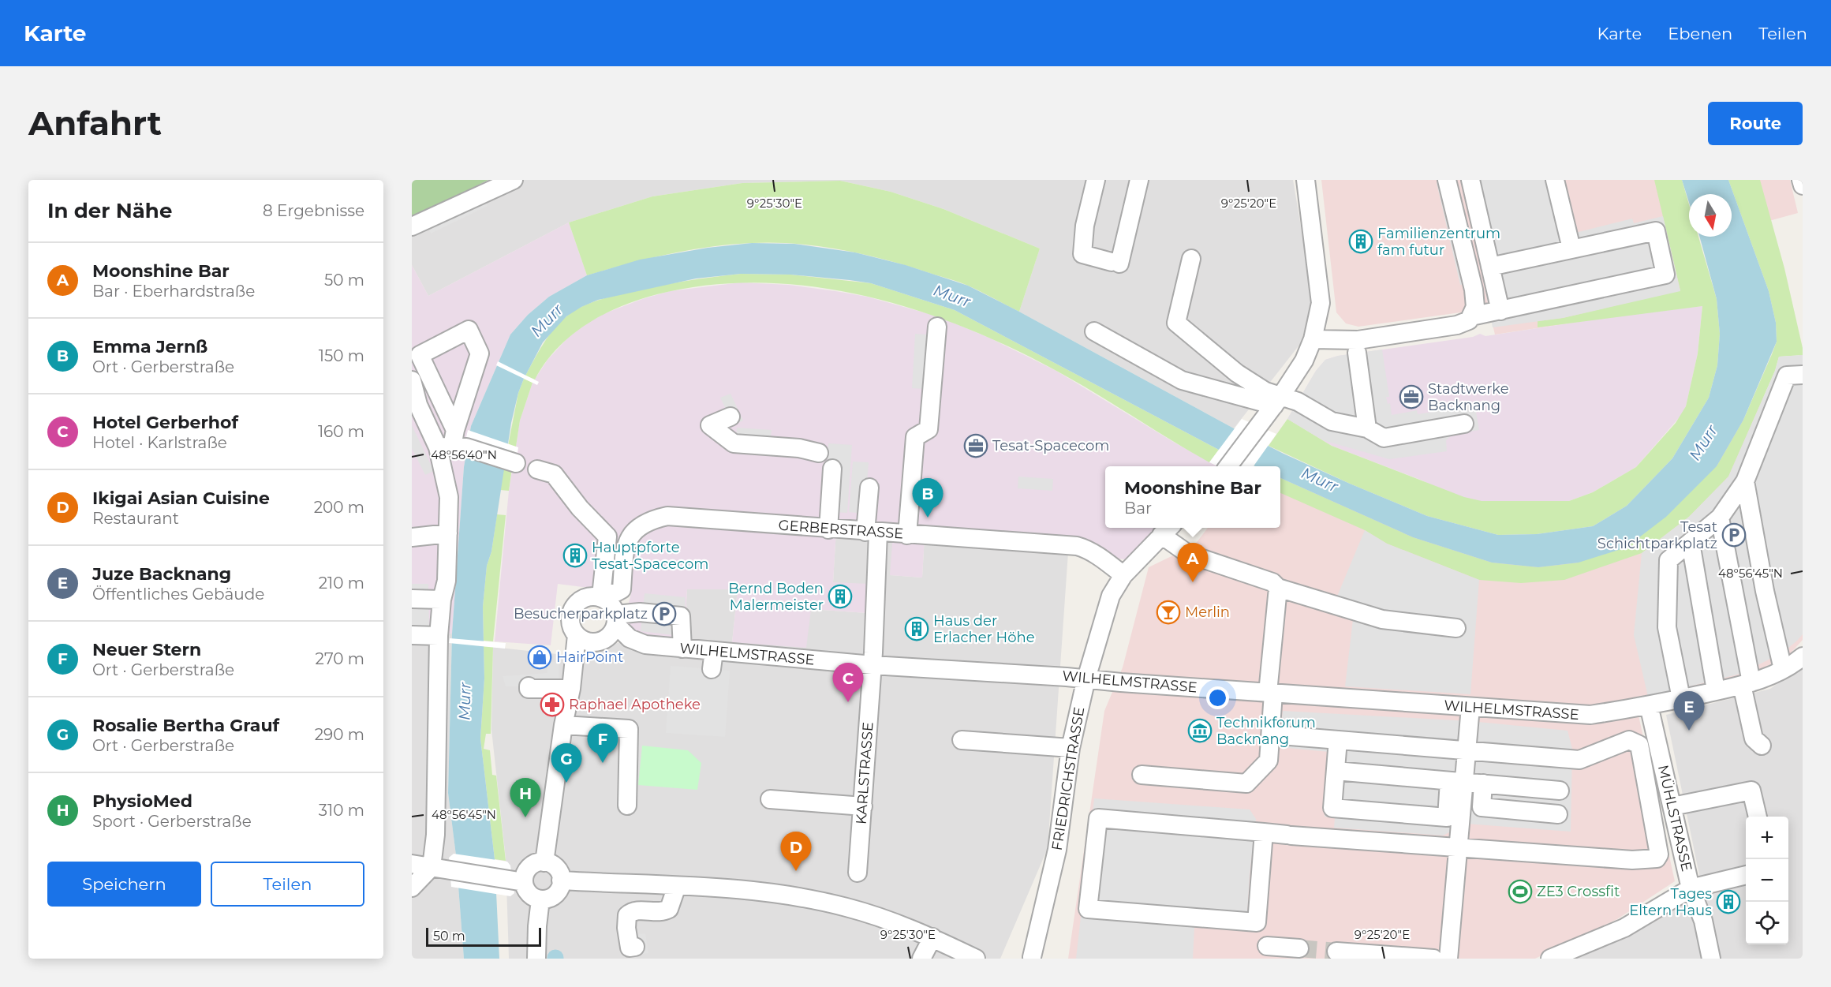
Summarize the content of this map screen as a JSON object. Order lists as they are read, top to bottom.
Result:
{
  "streets": {
    "street": [
      "GERBERSTRASSE",
      "WILHELMSTRASSE",
      "KARLSTRASSE",
      "FRIEDRICHSTRASSE",
      "MÜHLSTRASSE"
    ]
  },
  "crossings": [
    ["GERBERSTRASSE", "WILHELMSTRASSE"],
    ["GERBERSTRASSE", "KARLSTRASSE"],
    ["GERBERSTRASSE", "FRIEDRICHSTRASSE"],
    ["WILHELMSTRASSE", "KARLSTRASSE"],
    ["WILHELMSTRASSE", "FRIEDRICHSTRASSE"],
    ["WILHELMSTRASSE", "MÜHLSTRASSE"]
  ],
  "water": ["Murr"],
  "places": {
    "building": [
      "Familienzentrum fam futur",
      "Hauptpforte Tesat-Spacecom",
      "Bernd Boden Malermeister",
      "Haus der Erlacher Höhe",
      "Tages Eltern Haus"
    ],
    "office": ["Stadtwerke Backnang", "Tesat-Spacecom"],
    "parking": ["Tesat Schichtparkplatz", "Besucherparkplatz"],
    "bar": ["Merlin"],
    "shop": ["HairPoint"],
    "pharmacy": ["Raphael Apotheke"],
    "museum": ["Technikforum Backnang"],
    "sports": ["ZE3 Crossfit"]
  },
  "scale_bar": "50 m",
  "north": "bottom",
  "page": {
    "header": "Karte",
    "nav": ["Karte", "Ebenen", "Teilen"],
    "buttons": [
      "Route",
      ["Speichern", "Teilen"]
    ],
    "title": "Anfahrt",
    "heading": ["In der Nähe", "8 Ergebnisse"],
    "list": [
      {
        "mark": "A",
        "name": "Moonshine Bar",
        "note": "Bar · Eberhardstraße",
        "value": "50 m"
      },
      {
        "mark": "B",
        "name": "Emma Jernß",
        "note": "Ort · Gerberstraße",
        "value": "150 m"
      },
      {
        "mark": "C",
        "name": "Hotel Gerberhof",
        "note": "Hotel · Karlstraße",
        "value": "160 m"
      },
      {
        "mark": "D",
        "name": "Ikigai Asian Cuisine",
        "note": "Restaurant",
        "value": "200 m"
      },
      {
        "mark": "E",
        "name": "Juze Backnang",
        "note": "Öffentliches Gebäude",
        "value": "210 m"
      },
      {
        "mark": "F",
        "name": "Neuer Stern",
        "note": "Ort · Gerberstraße",
        "value": "270 m"
      },
      {
        "mark": "G",
        "name": "Rosalie Bertha Grauf",
        "note": "Ort · Gerberstraße",
        "value": "290 m"
      },
      {
        "mark": "H",
        "name": "PhysioMed",
        "note": "Sport · Gerberstraße",
        "value": "310 m"
      }
    ],
    "popup": ["Moonshine Bar", "Bar"],
    "pins": [
      "B",
      "A",
      "C",
      "E",
      "F",
      "G",
      "H",
      "D"
    ],
    "map_buttons": ["+", "−"],
    "scale": "50 m"
  },
  "coordinates": [
    "9°25'30\"E",
    "9°25'20\"E",
    "48°56'40\"N",
    "48°56'45\"N"
  ]
}
